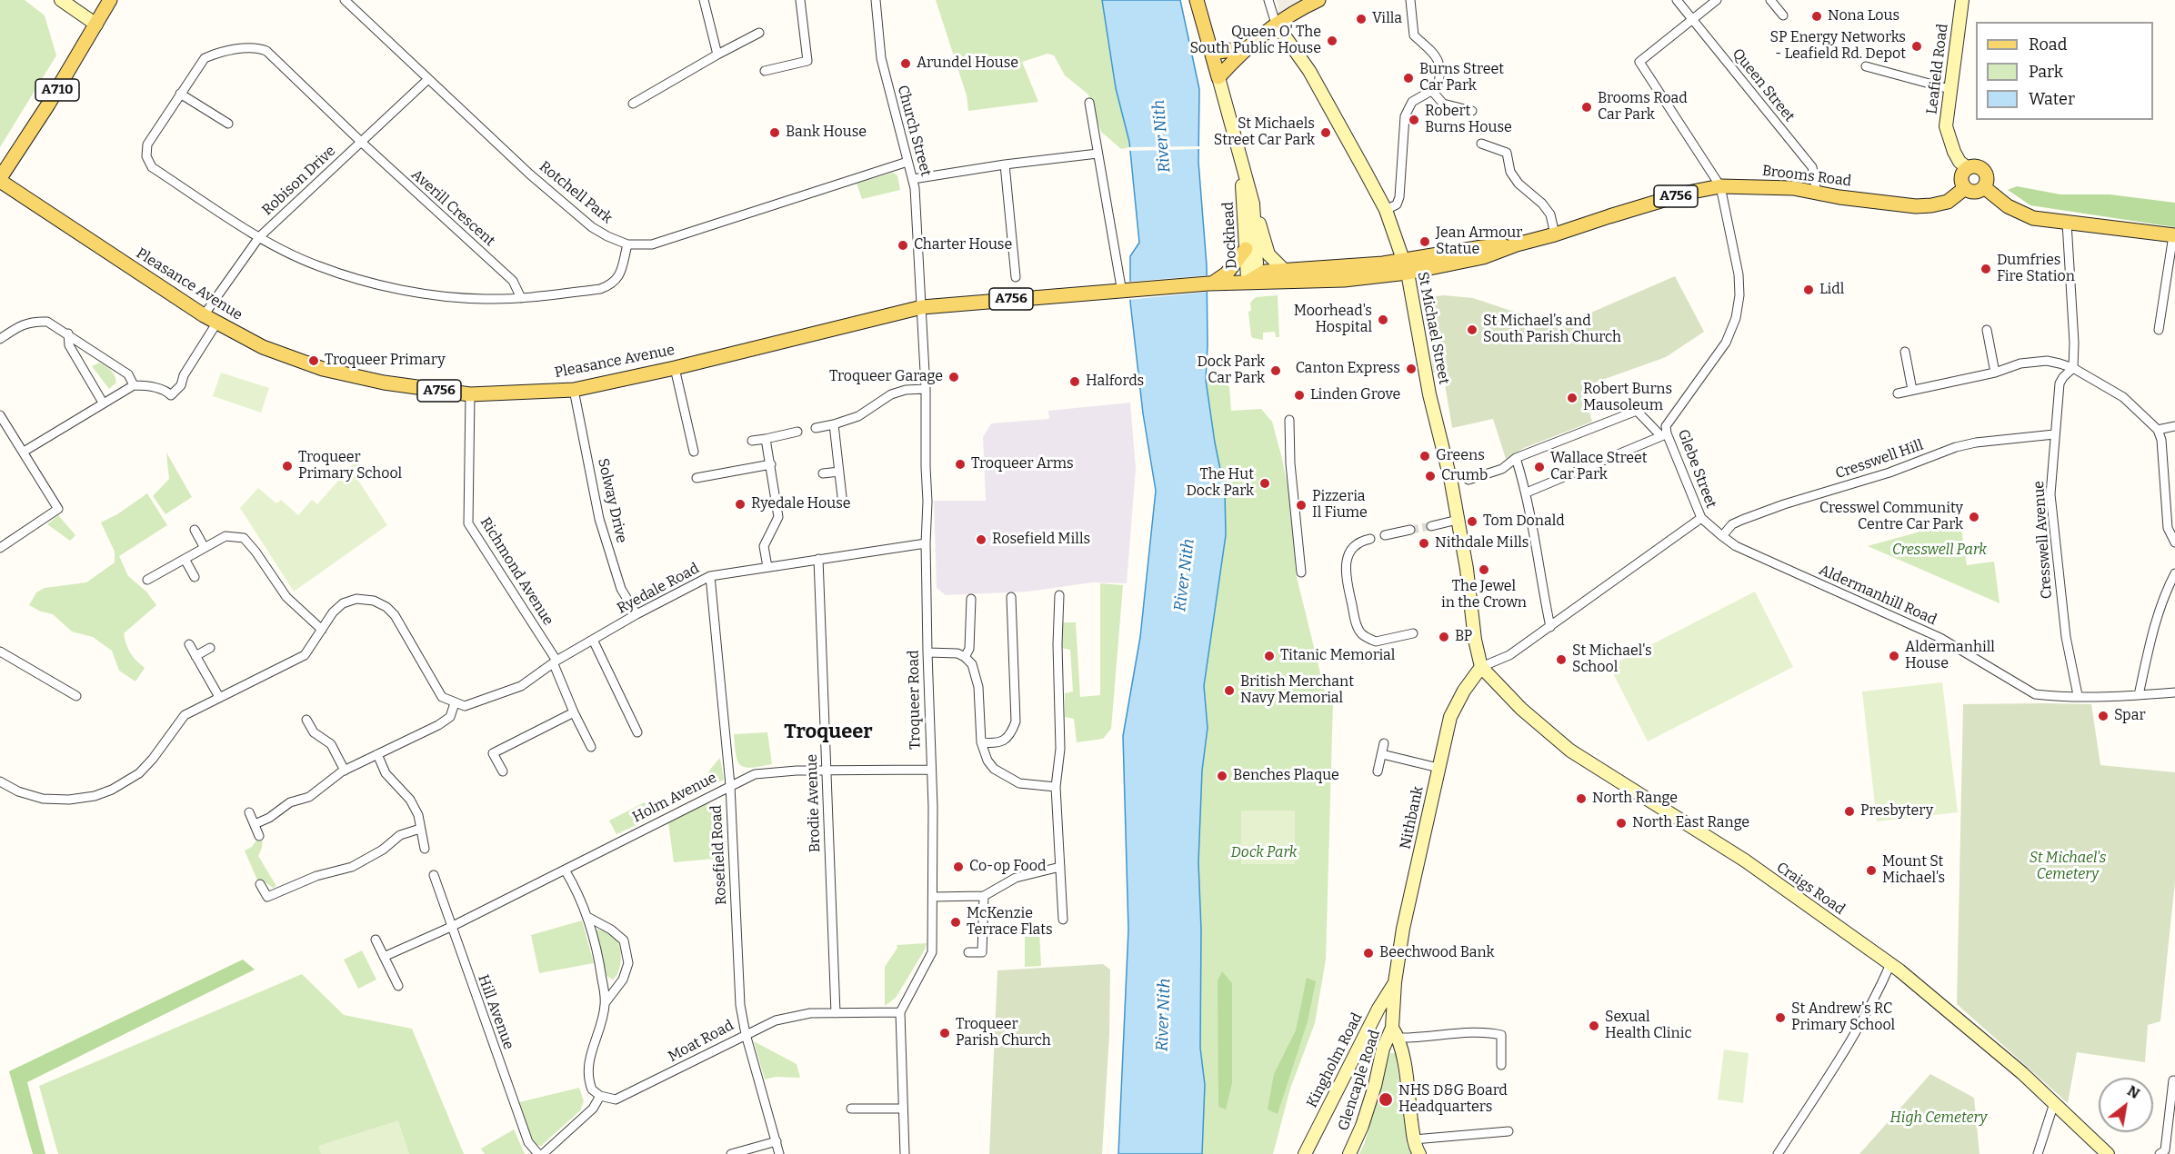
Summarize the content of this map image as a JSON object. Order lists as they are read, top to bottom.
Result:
{
  "streets": {
    "main road": [
      "A710",
      "Brooms Road",
      "A756",
      "Pleasance Avenue"
    ],
    "street": [
      "Leafield Road",
      "Queen Street",
      "Church Street",
      "Robison Drive",
      "Rotchell Park",
      "Averill Crescent",
      "Dockhead",
      "St Michael Street",
      "Cresswell Hill",
      "Glebe Street",
      "Solway Drive",
      "Cresswell Avenue",
      "Richmond Avenue",
      "Ryedale Road",
      "Aldermanhill Road",
      "Troqueer Road",
      "Holm Avenue",
      "Brodie Avenue",
      "Nithbank",
      "Rosefield Road",
      "Craigs Road",
      "Hill Avenue",
      "Moat Road",
      "Kingholm Road",
      "Glencaple Road"
    ]
  },
  "crossings": [
    ["Leafield Road", "Brooms Road"],
    ["Queen Street", "Brooms Road"],
    ["A710", "Pleasance Avenue"],
    ["Church Street", "Rotchell Park"],
    ["Church Street", "Troqueer Road"],
    ["Brooms Road", "A756"],
    ["Brooms Road", "St Michael Street"],
    ["Brooms Road", "Glebe Street"],
    ["Robison Drive", "Rotchell Park"],
    ["Robison Drive", "Averill Crescent"],
    ["Robison Drive", "Pleasance Avenue"],
    ["A756", "Dockhead"],
    ["A756", "Pleasance Avenue"],
    ["A756", "St Michael Street"],
    ["A756", "Troqueer Road"],
    ["Pleasance Avenue", "Solway Drive"],
    ["Pleasance Avenue", "Richmond Avenue"],
    ["Pleasance Avenue", "Troqueer Road"],
    ["St Michael Street", "Glebe Street"],
    ["St Michael Street", "Nithbank"],
    ["St Michael Street", "Craigs Road"],
    ["Cresswell Hill", "Cresswell Avenue"],
    ["Cresswell Hill", "Aldermanhill Road"],
    ["Glebe Street", "Aldermanhill Road"],
    ["Glebe Street", "Nithbank"],
    ["Glebe Street", "Craigs Road"],
    ["Solway Drive", "Ryedale Road"],
    ["Cresswell Avenue", "Aldermanhill Road"],
    ["Richmond Avenue", "Ryedale Road"],
    ["Ryedale Road", "Troqueer Road"],
    ["Ryedale Road", "Brodie Avenue"],
    ["Ryedale Road", "Rosefield Road"],
    ["Troqueer Road", "Holm Avenue"],
    ["Troqueer Road", "Moat Road"],
    ["Holm Avenue", "Brodie Avenue"],
    ["Holm Avenue", "Rosefield Road"],
    ["Holm Avenue", "Hill Avenue"],
    ["Brodie Avenue", "Moat Road"],
    ["Nithbank", "Craigs Road"],
    ["Nithbank", "Kingholm Road"],
    ["Nithbank", "Glencaple Road"],
    ["Rosefield Road", "Moat Road"],
    ["Kingholm Road", "Glencaple Road"]
  ],
  "districts": ["Troqueer"],
  "water": ["River Nith"],
  "parks": [
    "Cresswell Park",
    "Dock Park",
    "St Michael's Cemetery",
    "High Cemetery"
  ],
  "places": [
    "Nona Lous",
    "Villa",
    "Queen O' The South Public House",
    "SP Energy Networks - Leafield Rd. Depot",
    "Arundel House",
    "Burns Street Car Park",
    "Brooms Road Car Park",
    "Robert Burns House",
    "Bank House",
    "St Michaels Street Car Park",
    "Jean Armour Statue",
    "Charter House",
    "Dumfries Fire Station",
    "Lidl",
    "Moorhead's Hospital",
    "St Michael’s and South Parish Church",
    "Troqueer Primary",
    "Canton Express",
    "Dock Park Car Park",
    "Troqueer Garage",
    "Halfords",
    "Linden Grove",
    "Robert Burns Mausoleum",
    "Greens",
    "Troqueer Arms",
    "Troqueer Primary School",
    "Wallace Street Car Park",
    "Crumb",
    "The Hut Dock Park",
    "Ryedale House",
    "Pizzeria Il Fiume",
    "Cresswel Community Centre Car Park",
    "Tom Donald",
    "Rosefield Mills",
    "Nithdale Mills",
    "The Jewel in the Crown",
    "BP",
    "Titanic Memorial",
    "Aldermanhill House",
    "St Michael's School",
    "British Merchant Navy Memorial",
    "Spar",
    "Benches Plaque",
    "North Range",
    "Presbytery",
    "North East Range",
    "Co-op Food",
    "Mount St Michael's",
    "McKenzie Terrace Flats",
    "Beechwood Bank",
    "St Andrew's RC Primary School",
    "Sexual Health Clinic",
    "Troqueer Parish Church",
    "NHS D&G Board Headquarters"
  ],
  "legend": ["Road", "Park", "Water"],
  "north": "top right"
}
